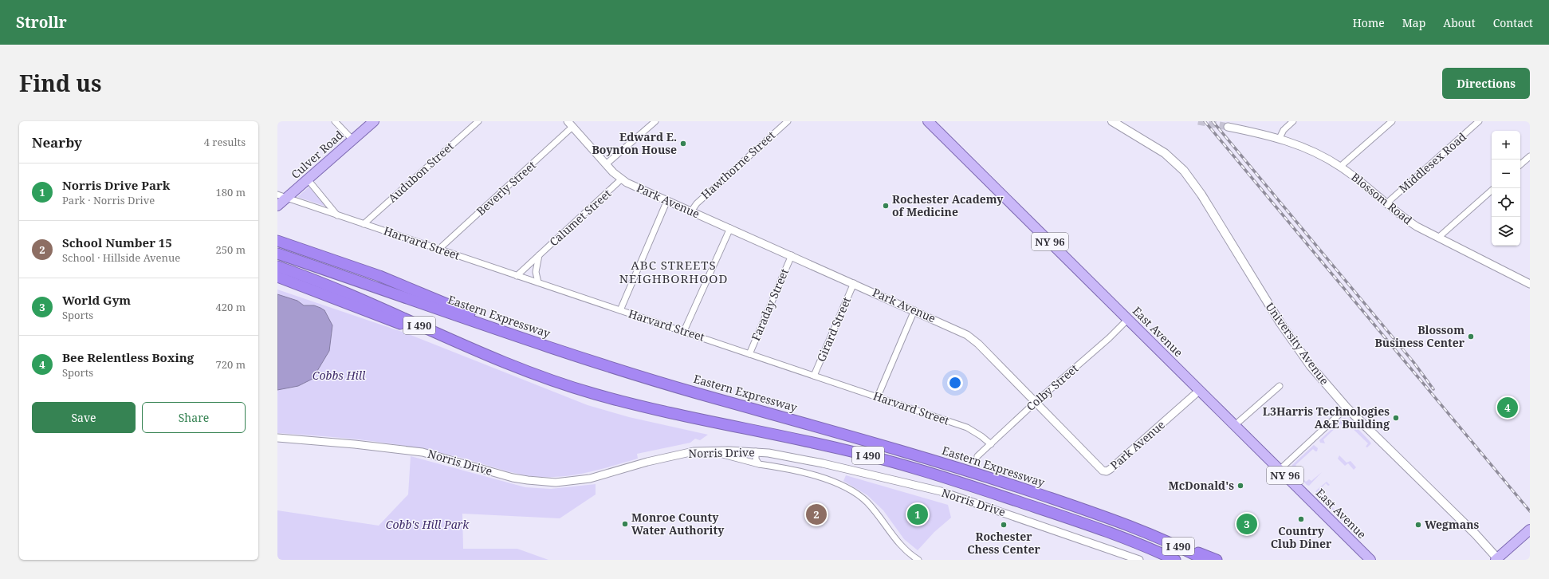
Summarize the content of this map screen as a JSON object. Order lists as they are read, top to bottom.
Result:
{
  "streets": {
    "highway": ["Eastern Expressway", "I 490"],
    "main road": [
      "Culver Road",
      "NY 96",
      "East Avenue",
      "University Avenue"
    ],
    "street": [
      "Middlesex Road",
      "Hawthorne Street",
      "Audubon Street",
      "Beverly Street",
      "Blossom Road",
      "Park Avenue",
      "Calumet Street",
      "Harvard Street",
      "Faraday Street",
      "Girard Street",
      "Colby Street",
      "Norris Drive"
    ]
  },
  "crossings": [
    ["Culver Road", "Harvard Street"],
    ["Middlesex Road", "Blossom Road"],
    ["Hawthorne Street", "Park Avenue"],
    ["Audubon Street", "Harvard Street"],
    ["Beverly Street", "Park Avenue"],
    ["Beverly Street", "Harvard Street"],
    ["Park Avenue", "Calumet Street"],
    ["Park Avenue", "Faraday Street"],
    ["Park Avenue", "Girard Street"],
    ["Park Avenue", "East Avenue"],
    ["Park Avenue", "Colby Street"],
    ["Calumet Street", "Harvard Street"],
    ["Harvard Street", "Faraday Street"],
    ["Harvard Street", "Girard Street"],
    ["Harvard Street", "Colby Street"],
    ["East Avenue", "Colby Street"]
  ],
  "districts": ["ABC STREETS NEIGHBORHOOD"],
  "parks": ["Cobbs Hill", "Cobb's Hill Park"],
  "places": [
    "Edward E. Boynton House",
    "Rochester Academy of Medicine",
    "Blossom Business Center",
    "L3Harris Technologies A&E Building",
    "McDonald's",
    "Country Club Diner",
    "Monroe County Water Authority",
    "Rochester Chess Center",
    "Wegmans"
  ],
  "page": {
    "header": "Strollr",
    "nav": [
      "Home",
      "Map",
      "About",
      "Contact"
    ],
    "title": "Find us",
    "buttons": [
      "Directions",
      ["Save", "Share"]
    ],
    "heading": ["Nearby", "4 results"],
    "map_buttons": ["+", "−"],
    "list": [
      {
        "mark": "1",
        "name": "Norris Drive Park",
        "note": "Park · Norris Drive",
        "value": "180 m"
      },
      {
        "mark": "2",
        "name": "School Number 15",
        "note": "School · Hillside Avenue",
        "value": "250 m"
      },
      {
        "mark": "3",
        "name": "World Gym",
        "note": "Sports",
        "value": "420 m"
      },
      {
        "mark": "4",
        "name": "Bee Relentless Boxing",
        "note": "Sports",
        "value": "720 m"
      }
    ],
    "pins": [
      "4",
      "1",
      "2",
      "3"
    ]
  }
}
